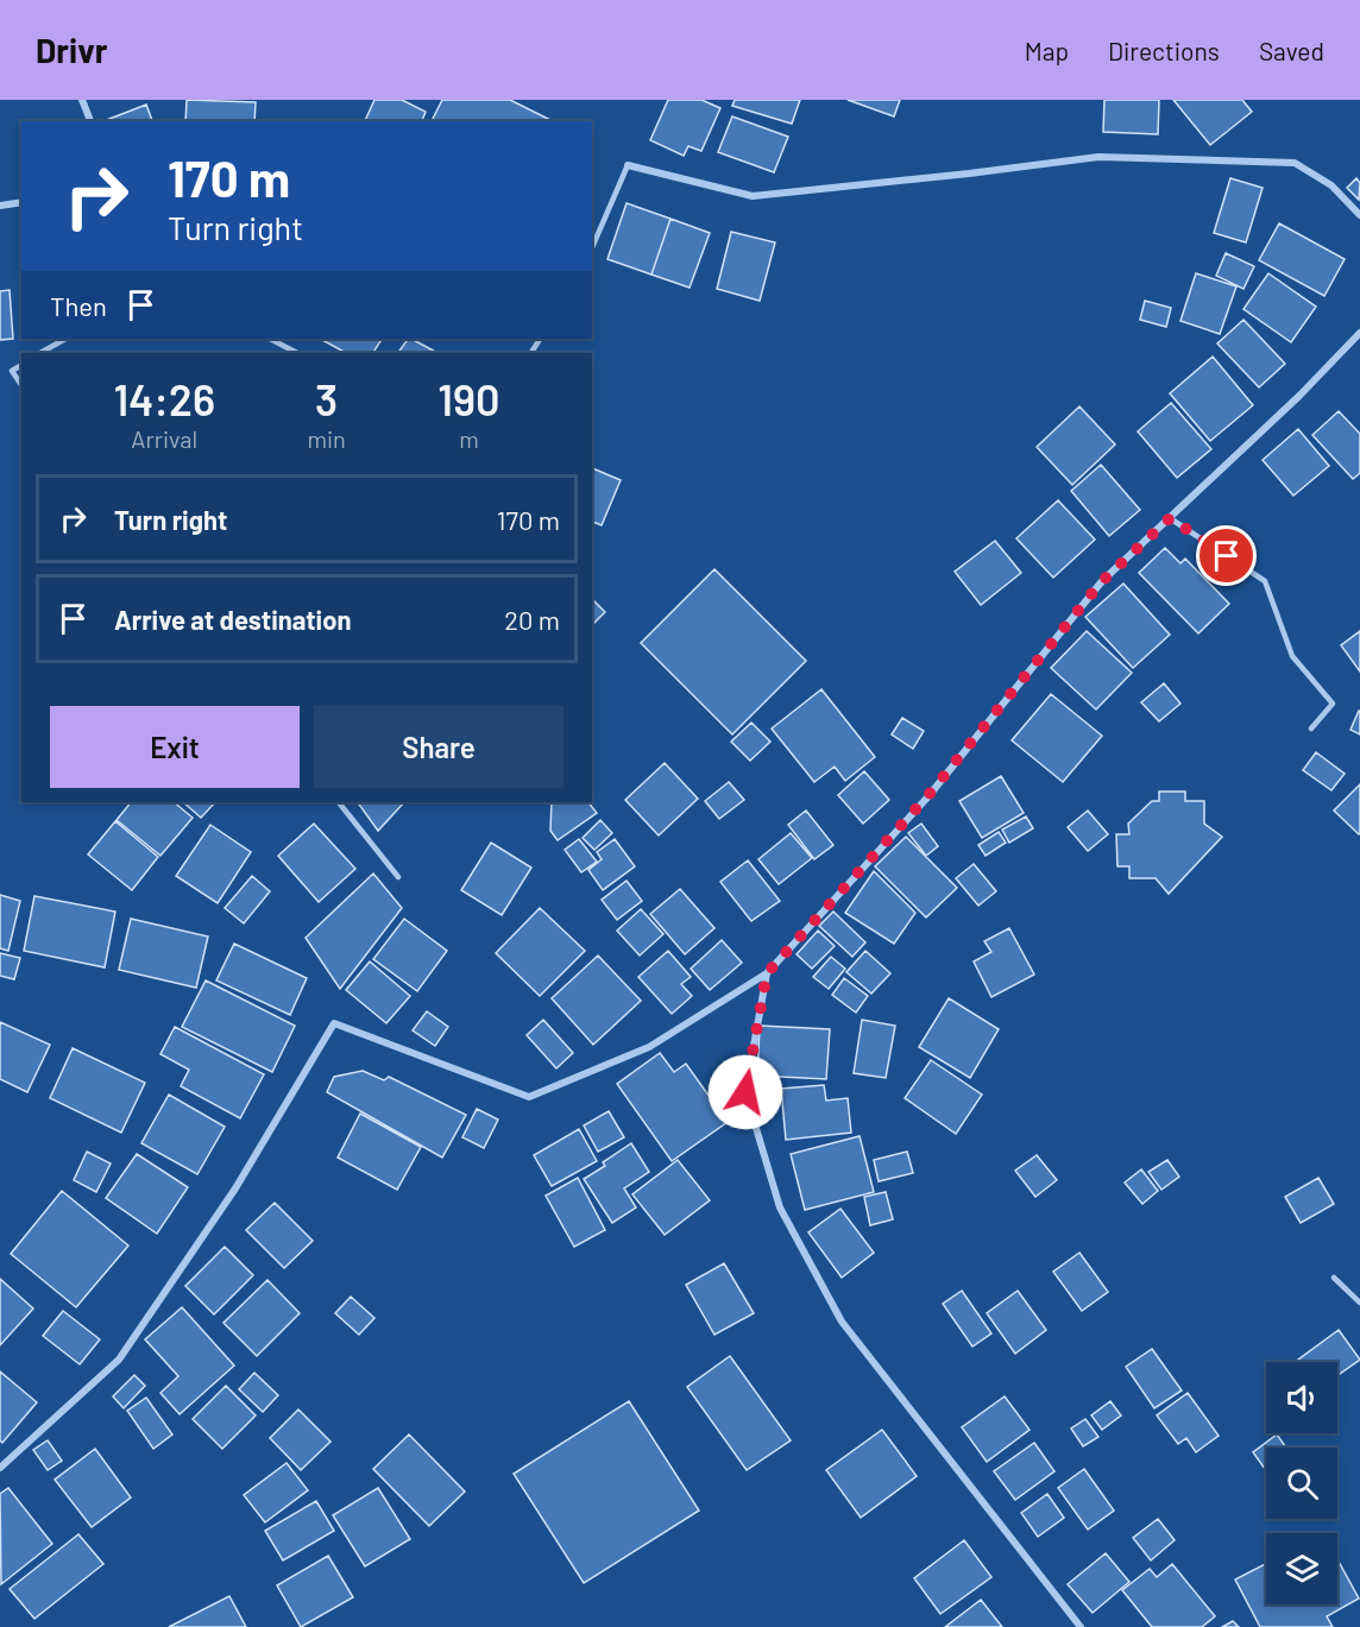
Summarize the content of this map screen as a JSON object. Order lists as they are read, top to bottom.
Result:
{
  "page": {
    "header": "Drivr",
    "nav": ["Map", "Directions", "Saved"],
    "turn": ["170 m", "Turn right"],
    "then": "Then",
    "eta": [
      "14:26",
      "Arrival",
      "3",
      "min",
      "190",
      "m"
    ],
    "list": [
      {
        "name": "Turn right",
        "value": "170 m"
      },
      {
        "name": "Arrive at destination",
        "value": "20 m"
      }
    ],
    "buttons": ["Exit", "Share"]
  }
}
